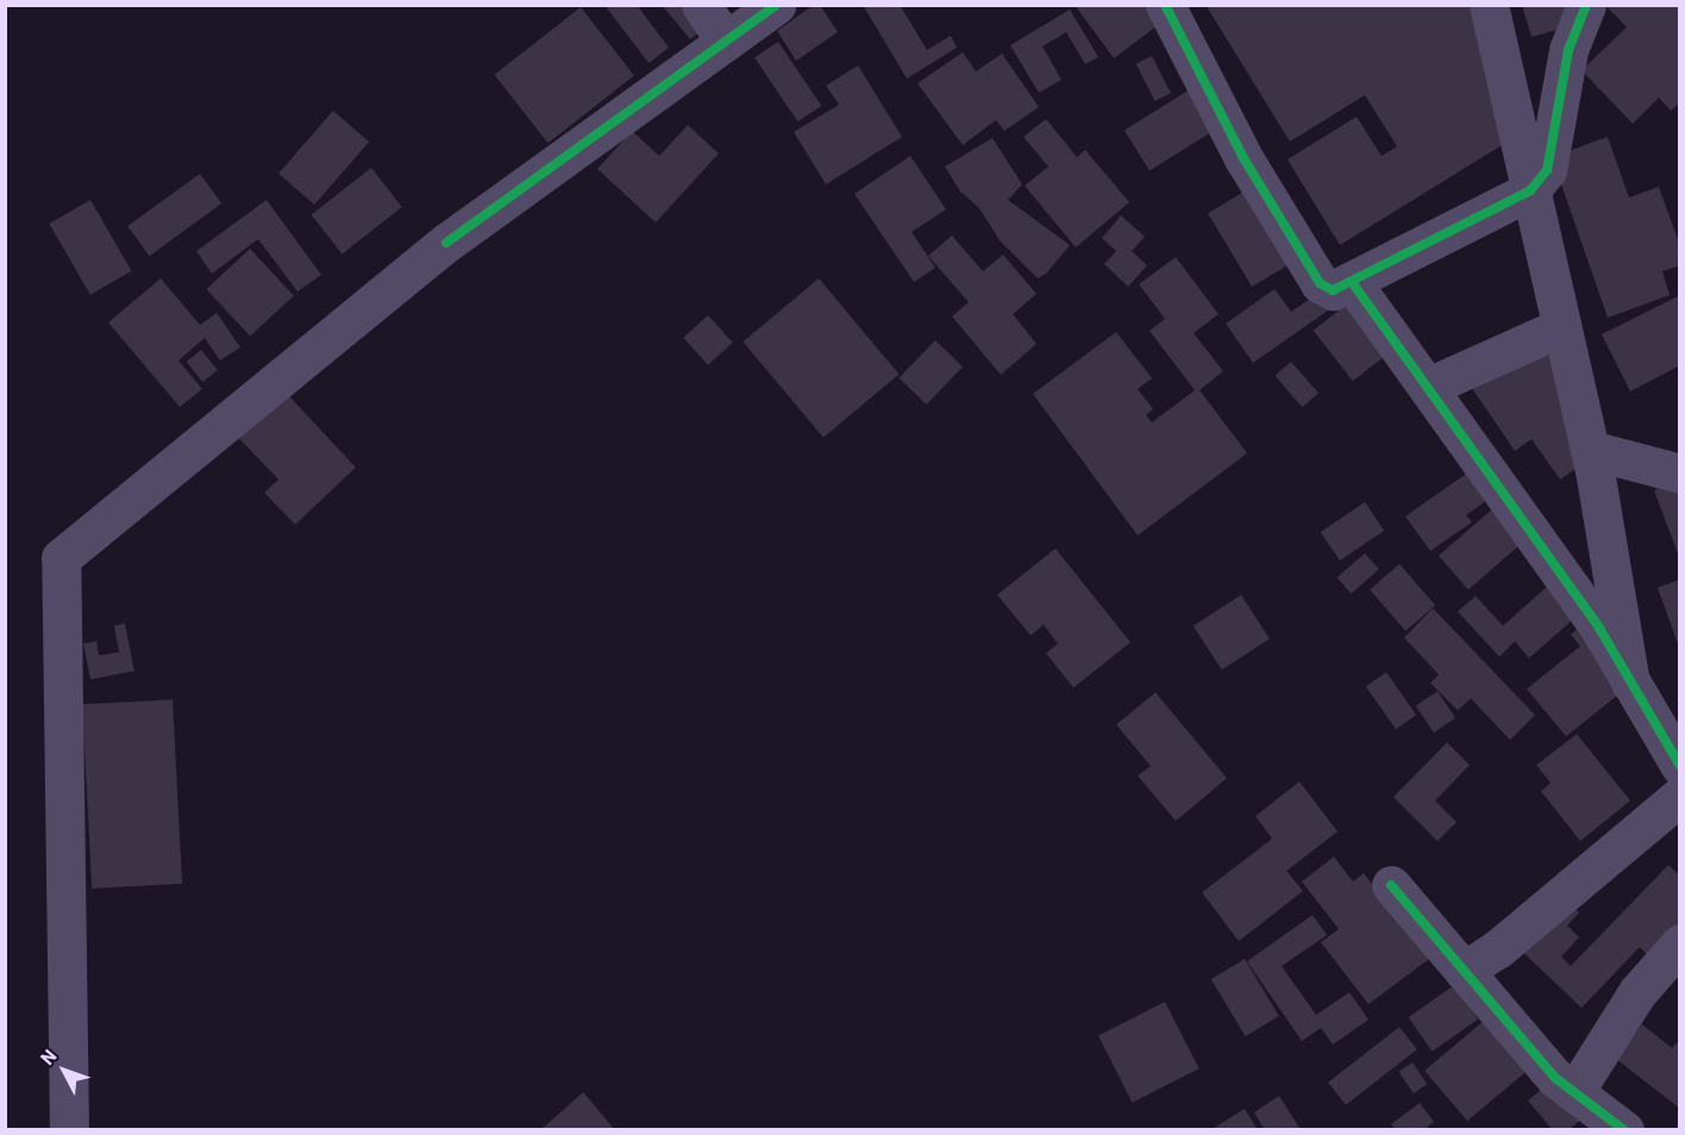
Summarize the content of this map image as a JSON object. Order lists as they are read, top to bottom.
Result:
{
  "north": "top left"
}
